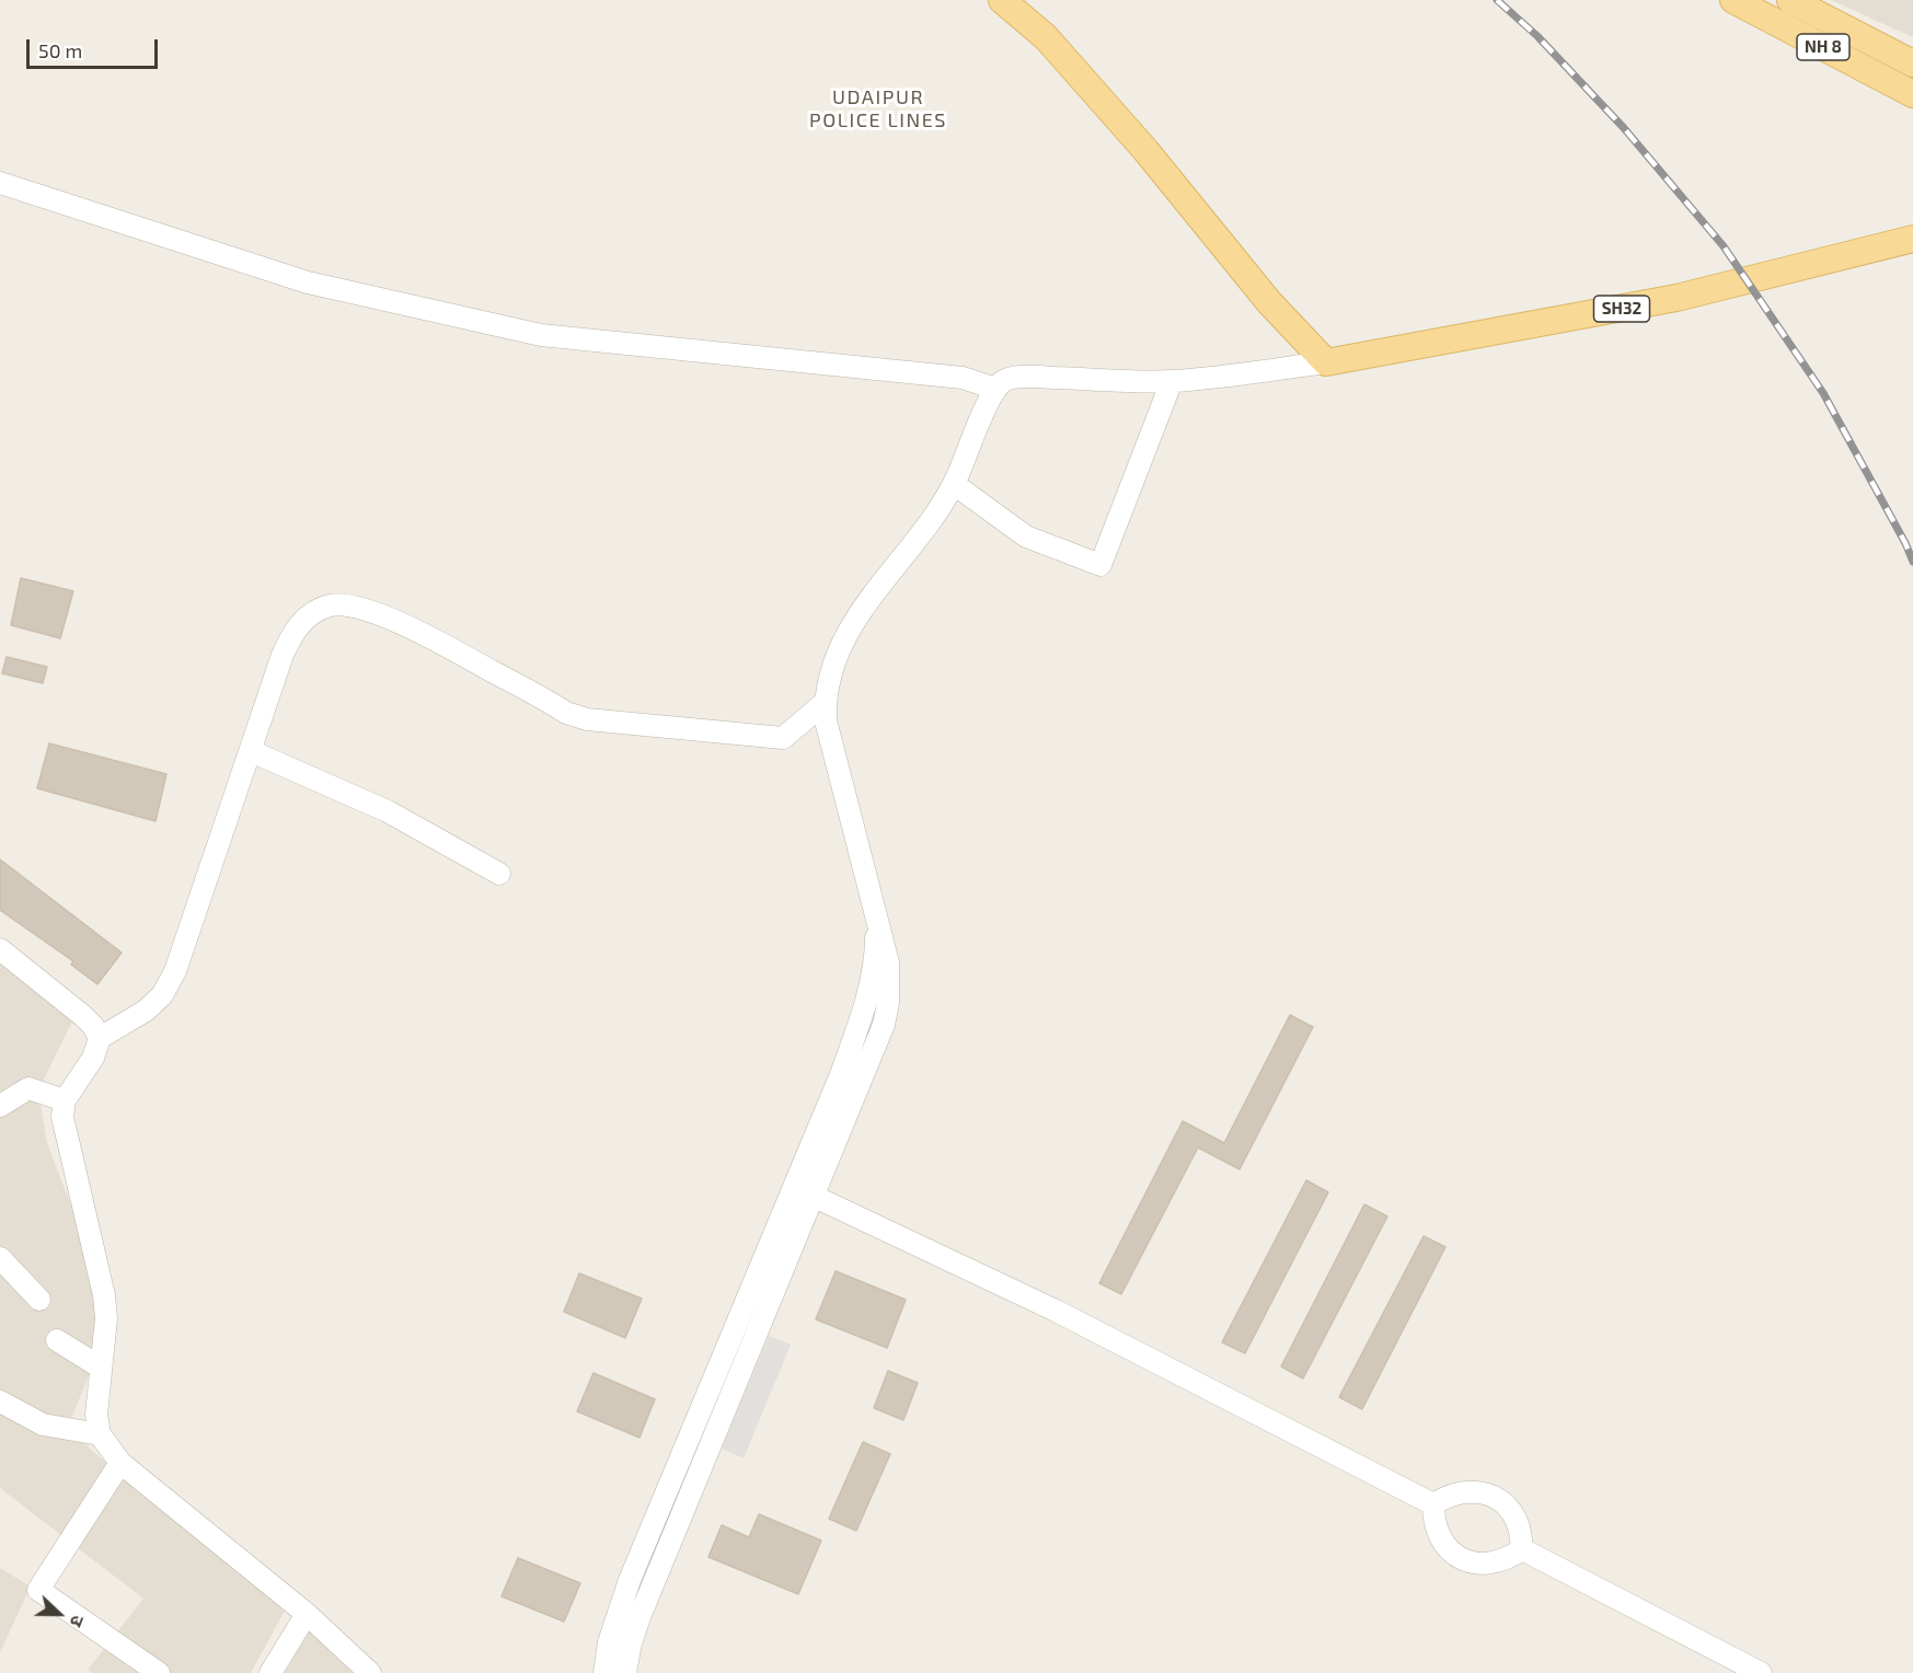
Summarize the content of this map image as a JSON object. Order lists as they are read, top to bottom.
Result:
{
  "streets": {
    "main road": ["NH 8", "SH32"]
  },
  "districts": ["UDAIPUR POLICE LINES"],
  "scale_bar": "50 m",
  "north": "right"
}
